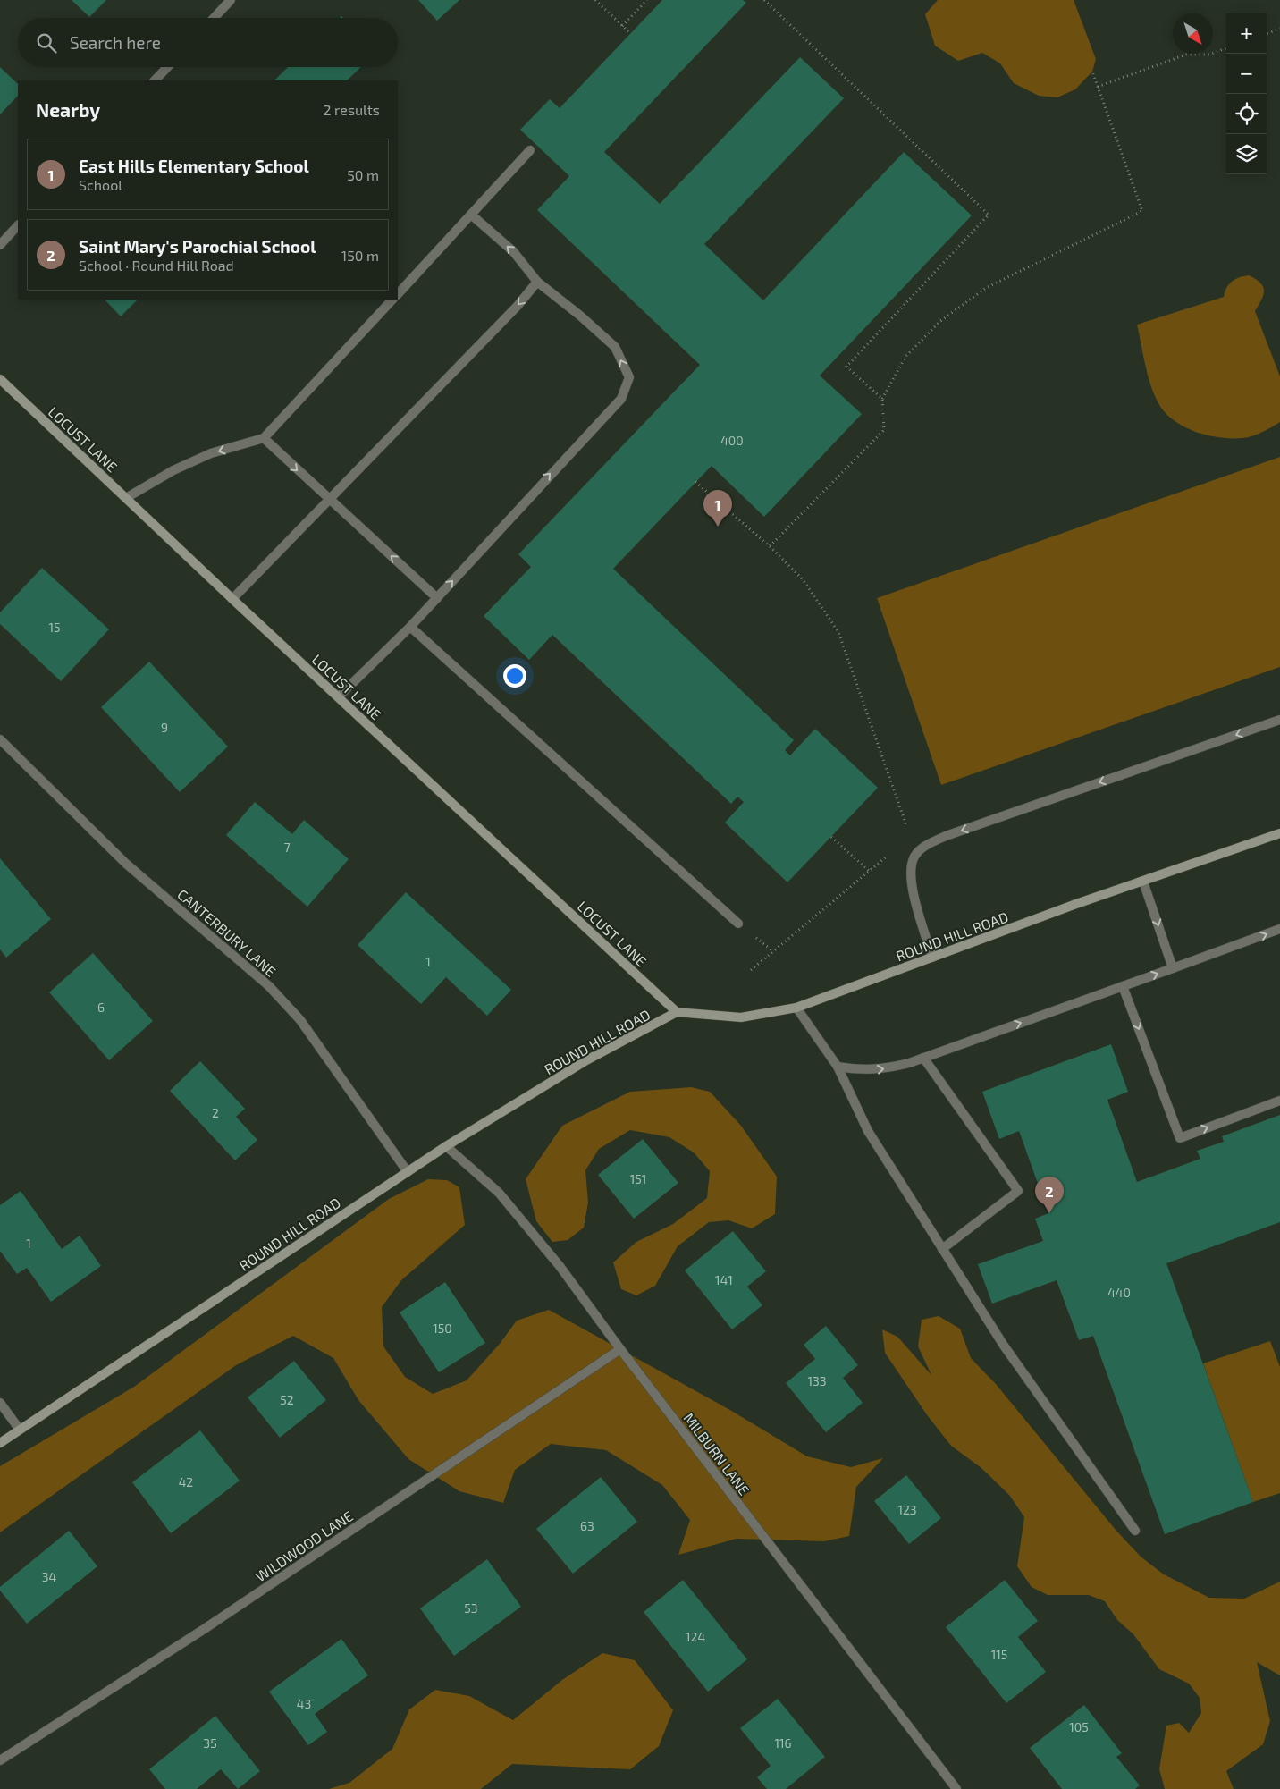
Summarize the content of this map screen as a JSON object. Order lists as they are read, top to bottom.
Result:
{
  "streets": {
    "street": [
      "LOCUST LANE",
      "CANTERBURY LANE",
      "ROUND HILL ROAD",
      "MILBURN LANE",
      "WILDWOOD LANE"
    ]
  },
  "crossings": [
    ["LOCUST LANE", "ROUND HILL ROAD"],
    ["CANTERBURY LANE", "ROUND HILL ROAD"],
    ["ROUND HILL ROAD", "MILBURN LANE"],
    ["MILBURN LANE", "WILDWOOD LANE"]
  ],
  "house_numbers": [
    "400",
    "15",
    "9",
    "7",
    "1",
    "6",
    "2",
    "151",
    "1",
    "141",
    "440",
    "150",
    "133",
    "52",
    "42",
    "123",
    "63",
    "34",
    "53",
    "124",
    "115",
    "43",
    "105",
    "35",
    "116"
  ],
  "north": "bottom right",
  "page": {
    "map_buttons": ["+", "−"],
    "search": "Search here",
    "heading": ["Nearby", "2 results"],
    "list": [
      {
        "mark": "1",
        "name": "East Hills Elementary School",
        "note": "School",
        "value": "50 m"
      },
      {
        "mark": "2",
        "name": "Saint Mary's Parochial School",
        "note": "School · Round Hill Road",
        "value": "150 m"
      }
    ],
    "pins": ["1", "2"]
  }
}
